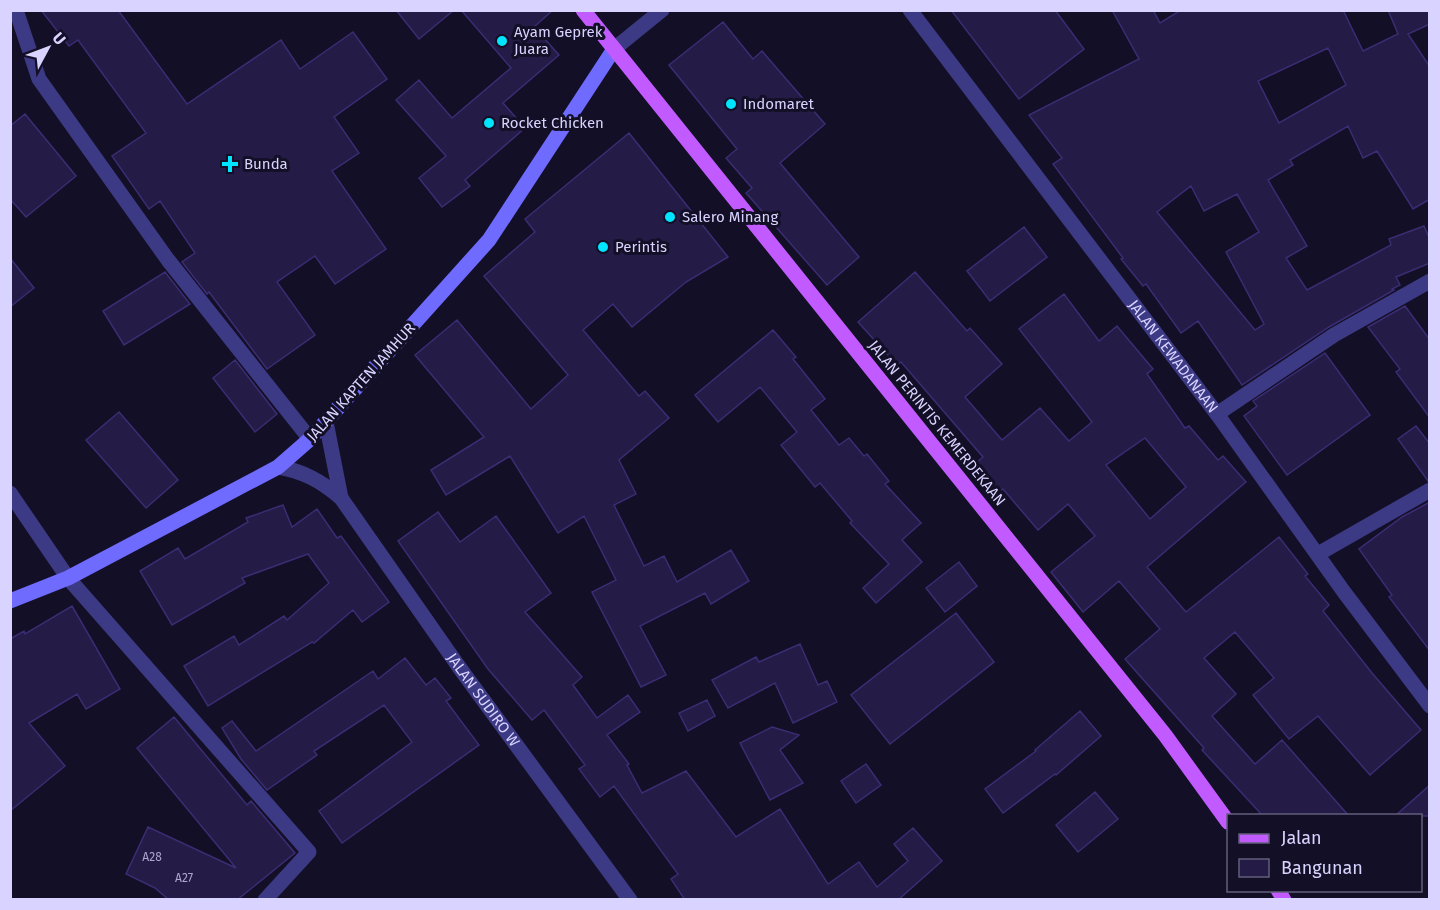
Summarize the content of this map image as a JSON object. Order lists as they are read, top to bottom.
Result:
{
  "streets": {
    "main road": ["JALAN KAPTEN JAMHUR", "JALAN PERINTIS KEMERDEKAAN"],
    "street": ["JALAN KEWADANAAN", "JALAN SUDIRO W"]
  },
  "crossings": [
    ["JALAN KAPTEN JAMHUR", "JALAN PERINTIS KEMERDEKAAN"]
  ],
  "places": {
    "other": [
      "Ayam Geprek Juara",
      "Indomaret",
      "Rocket Chicken",
      "Salero Minang",
      "Perintis"
    ],
    "health": ["Bunda"]
  },
  "house_numbers": ["A28", "A27"],
  "legend": ["Jalan", "Bangunan"],
  "north": "top right"
}
